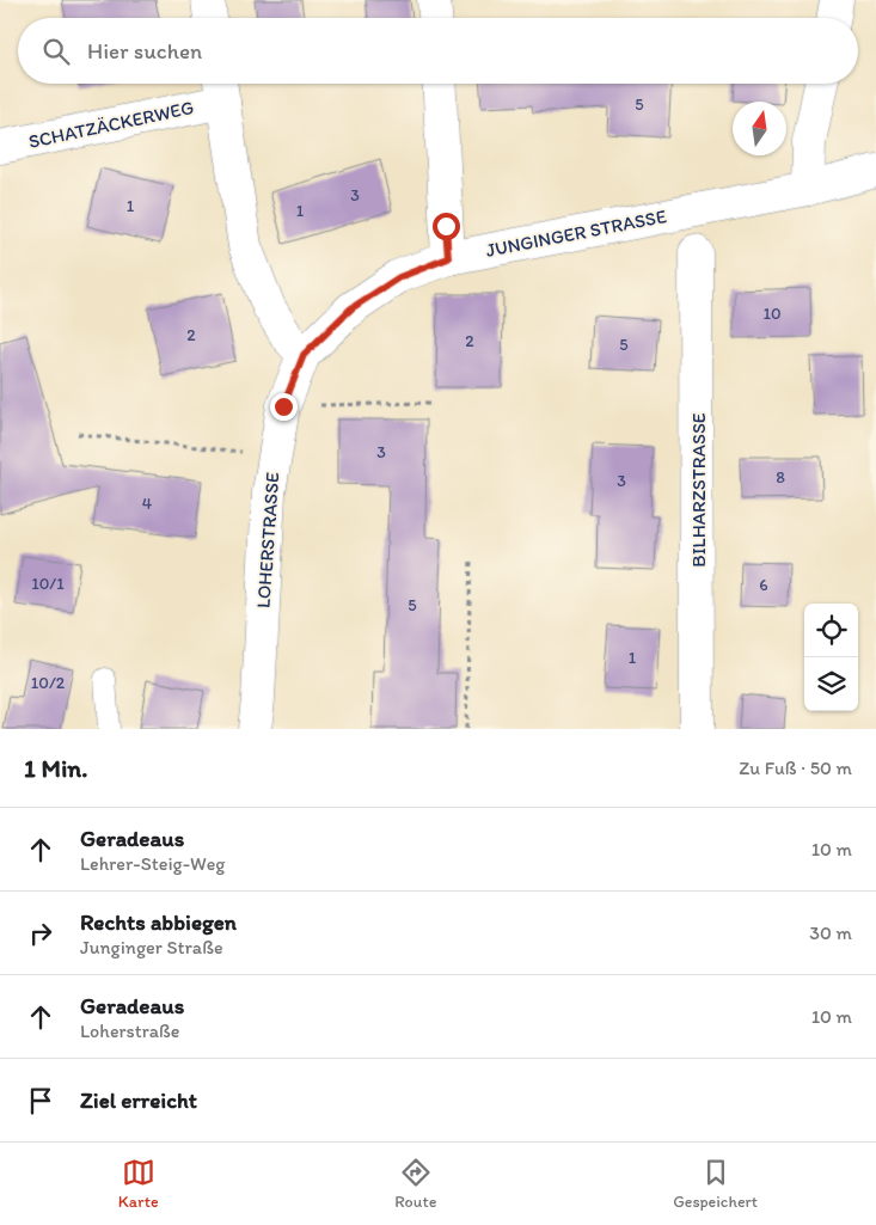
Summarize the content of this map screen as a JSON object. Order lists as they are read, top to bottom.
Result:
{
  "streets": {
    "street": [
      "SCHATZÄCKERWEG",
      "JUNGINGER STRASSE",
      "BILHARZSTRASSE",
      "LOHERSTRASSE"
    ]
  },
  "crossings": [
    ["JUNGINGER STRASSE", "LOHERSTRASSE"]
  ],
  "house_numbers": [
    "5",
    "3",
    "1",
    "1",
    "10",
    "2",
    "2",
    "5",
    "3",
    "8",
    "3",
    "4",
    "10/1",
    "6",
    "5",
    "1",
    "10/2"
  ],
  "north": "top",
  "page": {
    "search": "Hier suchen",
    "heading": ["1 Min.", "Zu Fuß · 50 m"],
    "list": [
      ["Geradeaus", "Lehrer-Steig-Weg", "10 m"],
      ["Rechts abbiegen", "Junginger Straße", "30 m"],
      ["Geradeaus", "Loherstraße", "10 m"],
      "Ziel erreicht"
    ],
    "nav": ["Karte", "Route", "Gespeichert"]
  }
}
